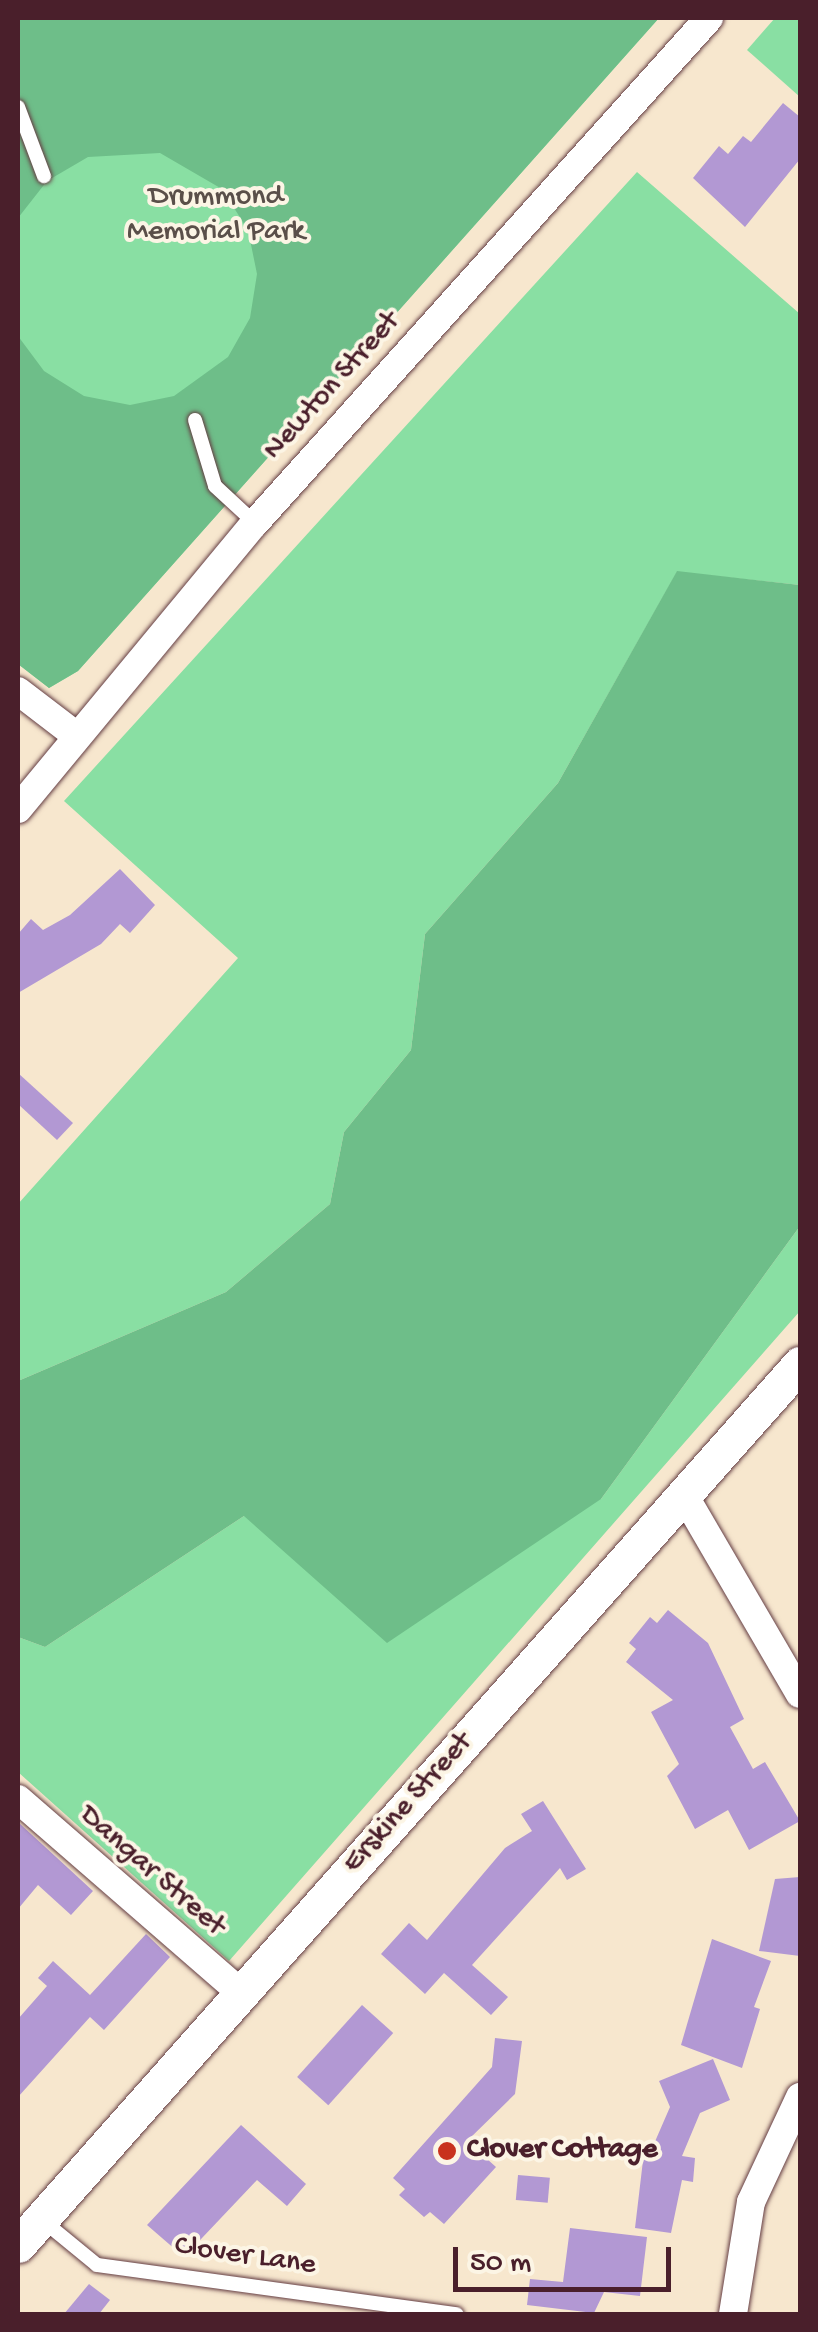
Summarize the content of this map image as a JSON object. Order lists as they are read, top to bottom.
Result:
{
  "streets": {
    "street": ["Newton Street", "Erskine Street", "Dangar Street"],
    "lane": ["Clover Lane"]
  },
  "crossings": [
    ["Erskine Street", "Dangar Street"],
    ["Erskine Street", "Clover Lane"]
  ],
  "parks": ["Drummond Memorial Park"],
  "places": ["Clover Cottage"],
  "scale_bar": "50 m"
}
